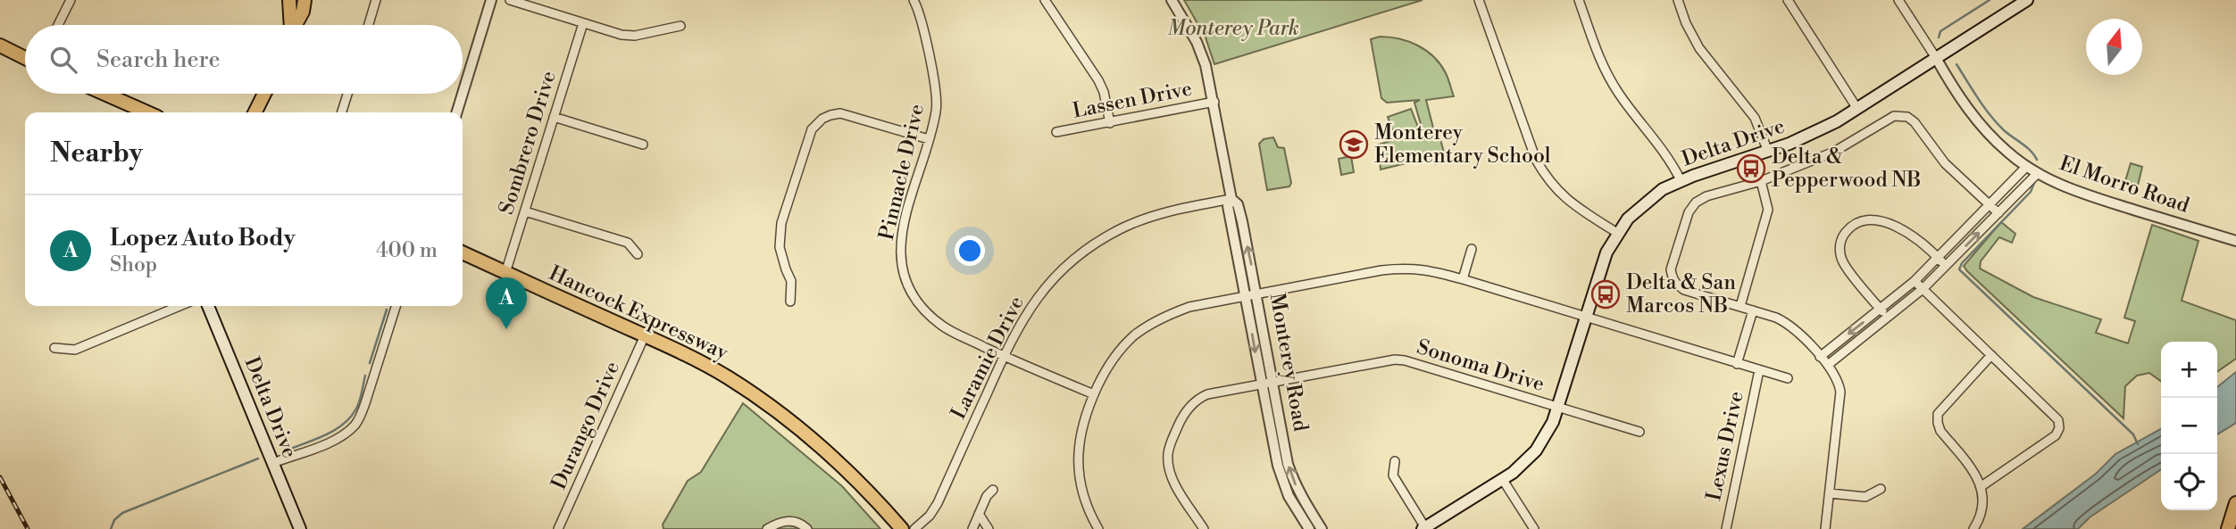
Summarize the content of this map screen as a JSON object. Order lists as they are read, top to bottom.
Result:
{
  "streets": {
    "main road": ["Delta Drive", "Hancock Expressway"],
    "street": [
      "Lassen Drive",
      "Sombrero Drive",
      "Pinnacle Drive",
      "El Morro Road",
      "Laramie Drive",
      "Monterey Road",
      "Sonoma Drive",
      "Durango Drive",
      "Lexus Drive"
    ]
  },
  "crossings": [
    ["Lassen Drive", "Monterey Road"],
    ["Sombrero Drive", "Hancock Expressway"],
    ["Delta Drive", "El Morro Road"],
    ["Delta Drive", "Sonoma Drive"],
    ["Pinnacle Drive", "Laramie Drive"],
    ["Hancock Expressway", "Durango Drive"],
    ["Laramie Drive", "Monterey Road"],
    ["Monterey Road", "Sonoma Drive"]
  ],
  "parks": ["Monterey Park"],
  "places": {
    "school or university": ["Monterey Elementary School"],
    "bus stop": ["Delta & Pepperwood NB", "Delta & San Marcos NB"]
  },
  "north": "top",
  "page": {
    "search": "Search here",
    "heading": "Nearby",
    "list": [
      {
        "mark": "A",
        "name": "Lopez Auto Body",
        "note": "Shop",
        "value": "400 m"
      }
    ],
    "pins": "A",
    "map_buttons": ["+", "−"]
  }
}
